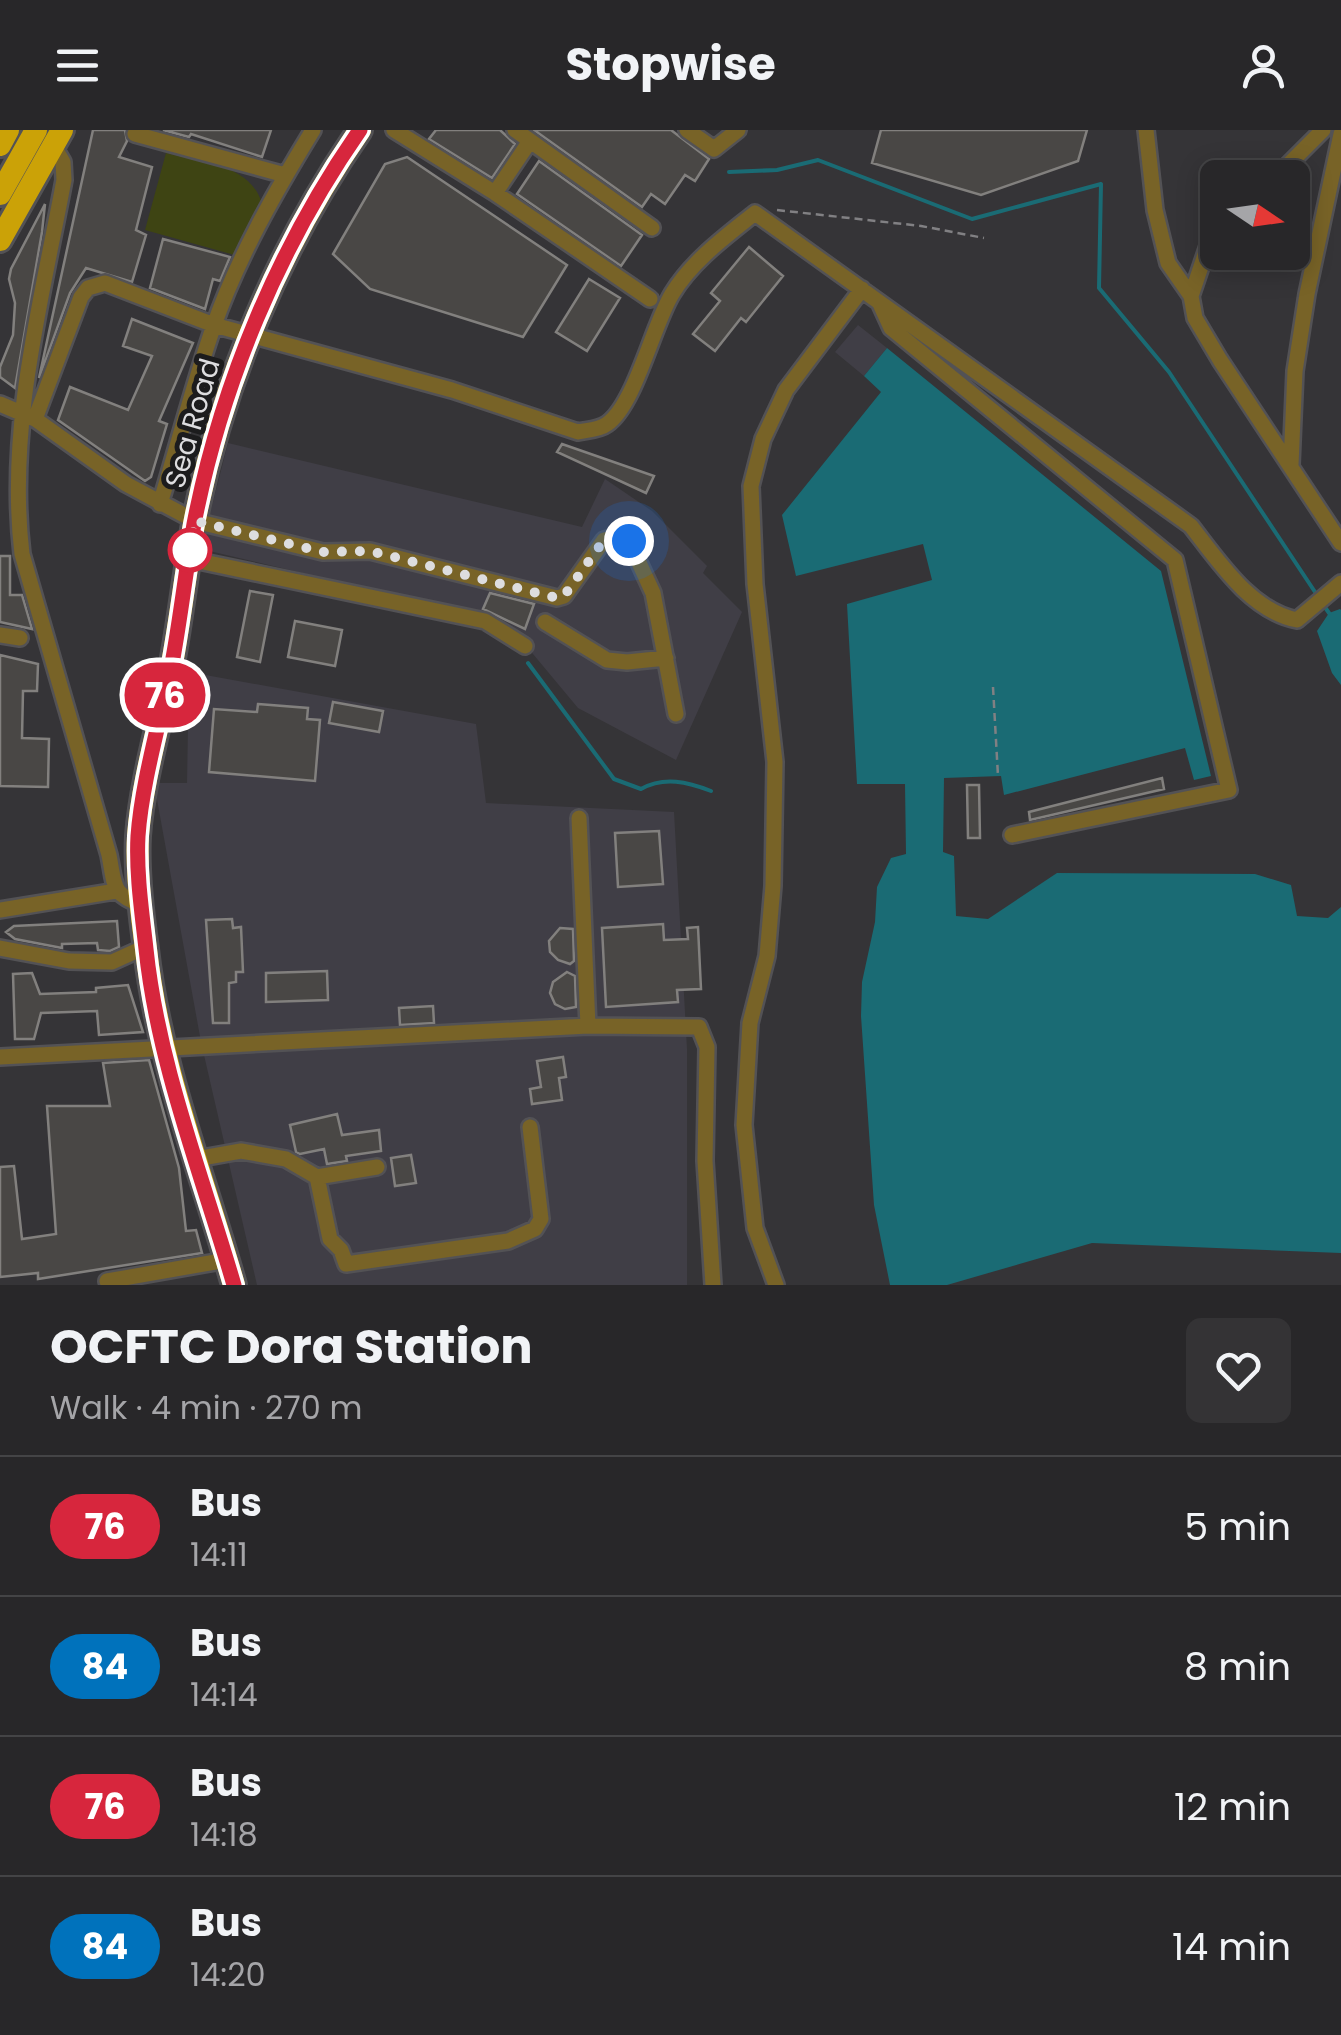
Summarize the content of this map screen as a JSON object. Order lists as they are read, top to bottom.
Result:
{
  "streets": {
    "highway": ["Sea Road"]
  },
  "lines": ["bus line 76"],
  "north": "right",
  "page": {
    "header": "Stopwise",
    "on_map": "76",
    "heading": ["OCFTC Dora Station", "Walk · 4 min · 270 m"],
    "list": [
      {
        "mark": "76",
        "name": "Bus",
        "note": "14:11",
        "value": "5 min"
      },
      {
        "mark": "84",
        "name": "Bus",
        "note": "14:14",
        "value": "8 min"
      },
      {
        "mark": "76",
        "name": "Bus",
        "note": "14:18",
        "value": "12 min"
      },
      {
        "mark": "84",
        "name": "Bus",
        "note": "14:20",
        "value": "14 min"
      }
    ]
  }
}
